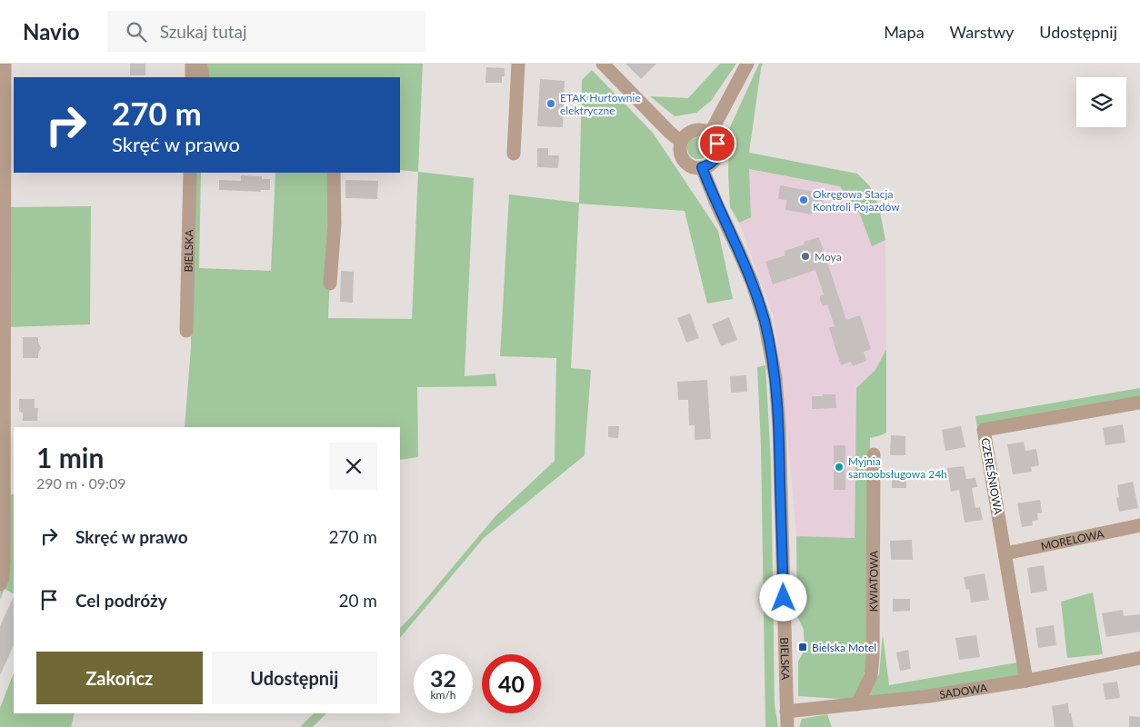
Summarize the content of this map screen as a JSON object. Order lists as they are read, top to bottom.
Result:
{
  "streets": {
    "street": [
      "BIELSKA",
      "CZEREŚNIOWA",
      "MORELOWA",
      "KWIATOWA",
      "SADOWA"
    ]
  },
  "crossings": [
    ["BIELSKA", "SADOWA"],
    ["CZEREŚNIOWA", "MORELOWA"],
    ["CZEREŚNIOWA", "SADOWA"],
    ["KWIATOWA", "SADOWA"]
  ],
  "places": {
    "other": [
      "ETAK Hurtownie elektryczne",
      "Okręgowa Stacja Kontroli Pojazdów",
      "Moya",
      "Myjnia samoobsługowa 24h"
    ],
    "transit": ["Bielska Motel"]
  },
  "page": {
    "header": "Navio",
    "search": "Szukaj tutaj",
    "nav": ["Mapa", "Warstwy", "Udostępnij"],
    "turn": ["270 m", "Skręć w prawo"],
    "heading": ["1 min", "290 m · 09:09"],
    "list": [
      {
        "name": "Skręć w prawo",
        "value": "270 m"
      },
      {
        "name": "Cel podróży",
        "value": "20 m"
      }
    ],
    "buttons": ["Zakończ", "Udostępnij"],
    "speed": "32 km/h",
    "limit": "40"
  }
}
